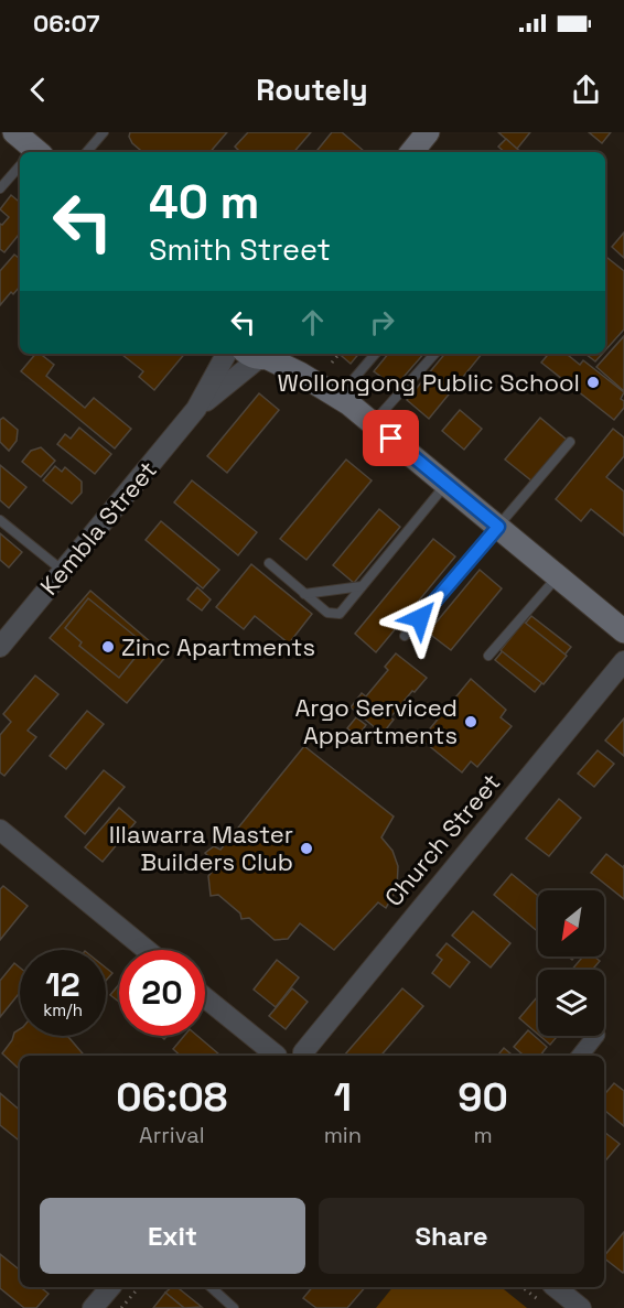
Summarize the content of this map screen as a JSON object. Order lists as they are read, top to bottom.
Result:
{
  "streets": {
    "street": ["Kembla Street", "Church Street"]
  },
  "places": [
    "Wollongong Public School",
    "Zinc Apartments",
    "Argo Serviced Appartments",
    "Illawarra Master Builders Club"
  ],
  "north": "bottom left",
  "page": {
    "status": "06:07",
    "header": "Routely",
    "turn": ["40 m", "Smith Street"],
    "speed": "12 km/h",
    "limit": "20",
    "eta": [
      "06:08",
      "Arrival",
      "1",
      "min",
      "90",
      "m"
    ],
    "buttons": ["Exit", "Share"]
  }
}
